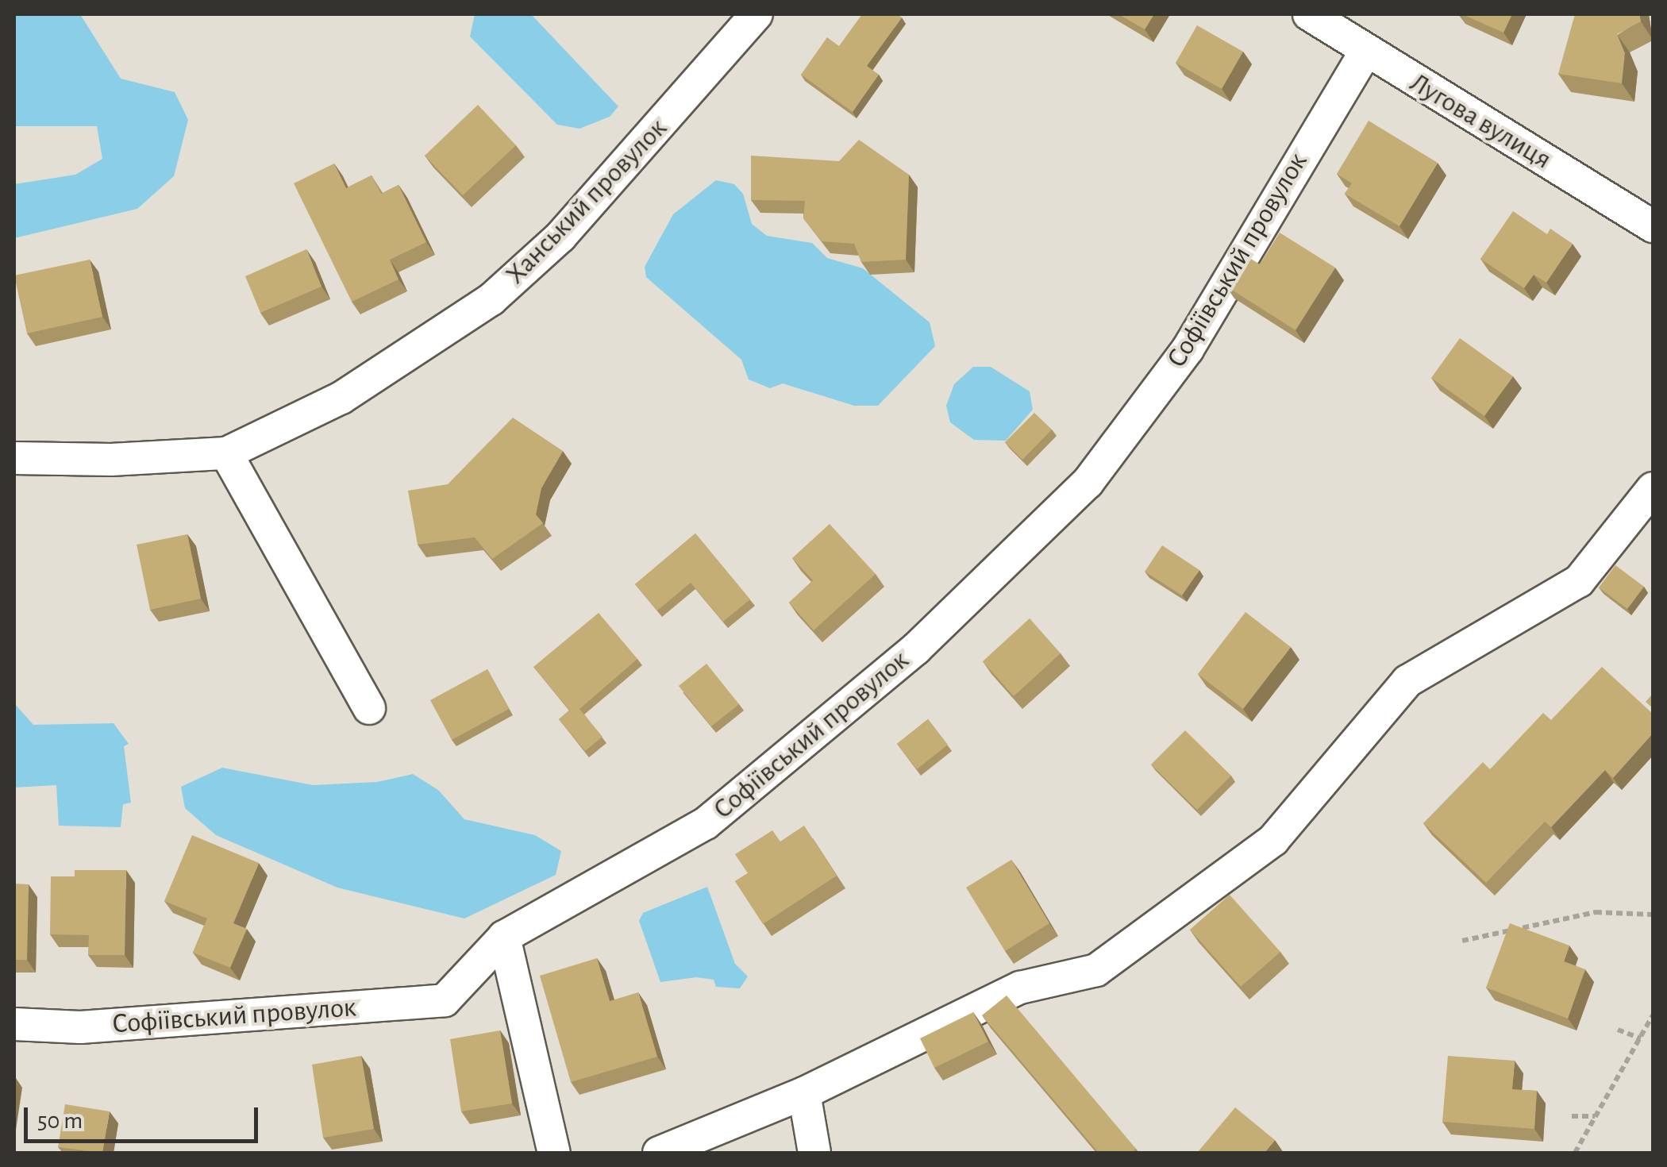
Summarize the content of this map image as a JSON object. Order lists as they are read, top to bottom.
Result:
{
  "streets": {
    "street": ["Лугова вулиця", "Ханський провулок", "Софіївський провулок"]
  },
  "crossings": [
    ["Лугова вулиця", "Софіївський провулок"]
  ],
  "scale_bar": "50 m"
}
